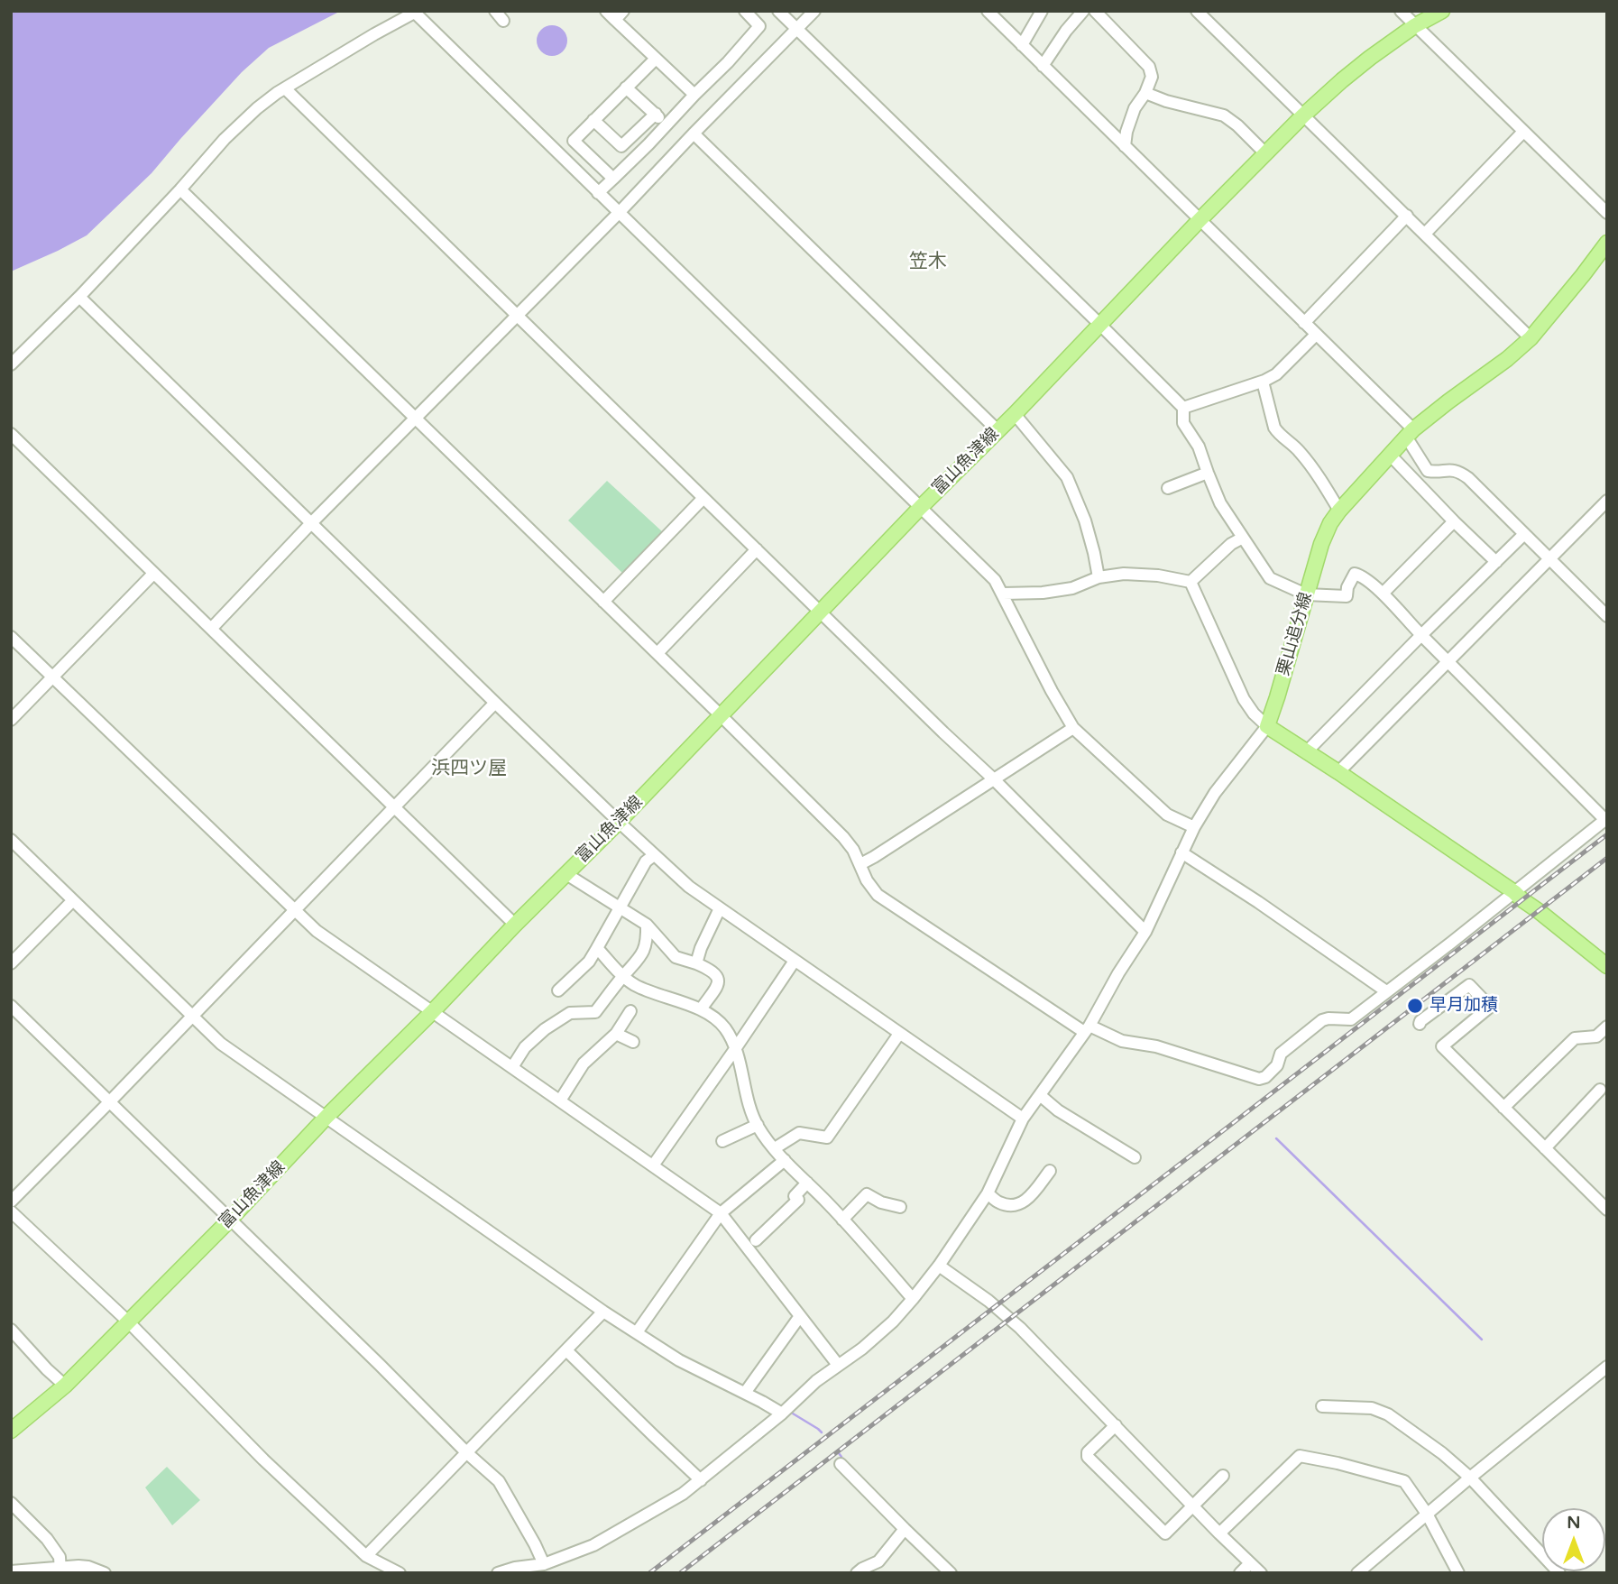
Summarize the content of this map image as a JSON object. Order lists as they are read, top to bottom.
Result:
{
  "streets": {
    "main road": ["富山魚津線", "栗山追分線"]
  },
  "districts": ["笠木", "浜四ツ屋"],
  "places": ["早月加積"],
  "north": "top"
}
